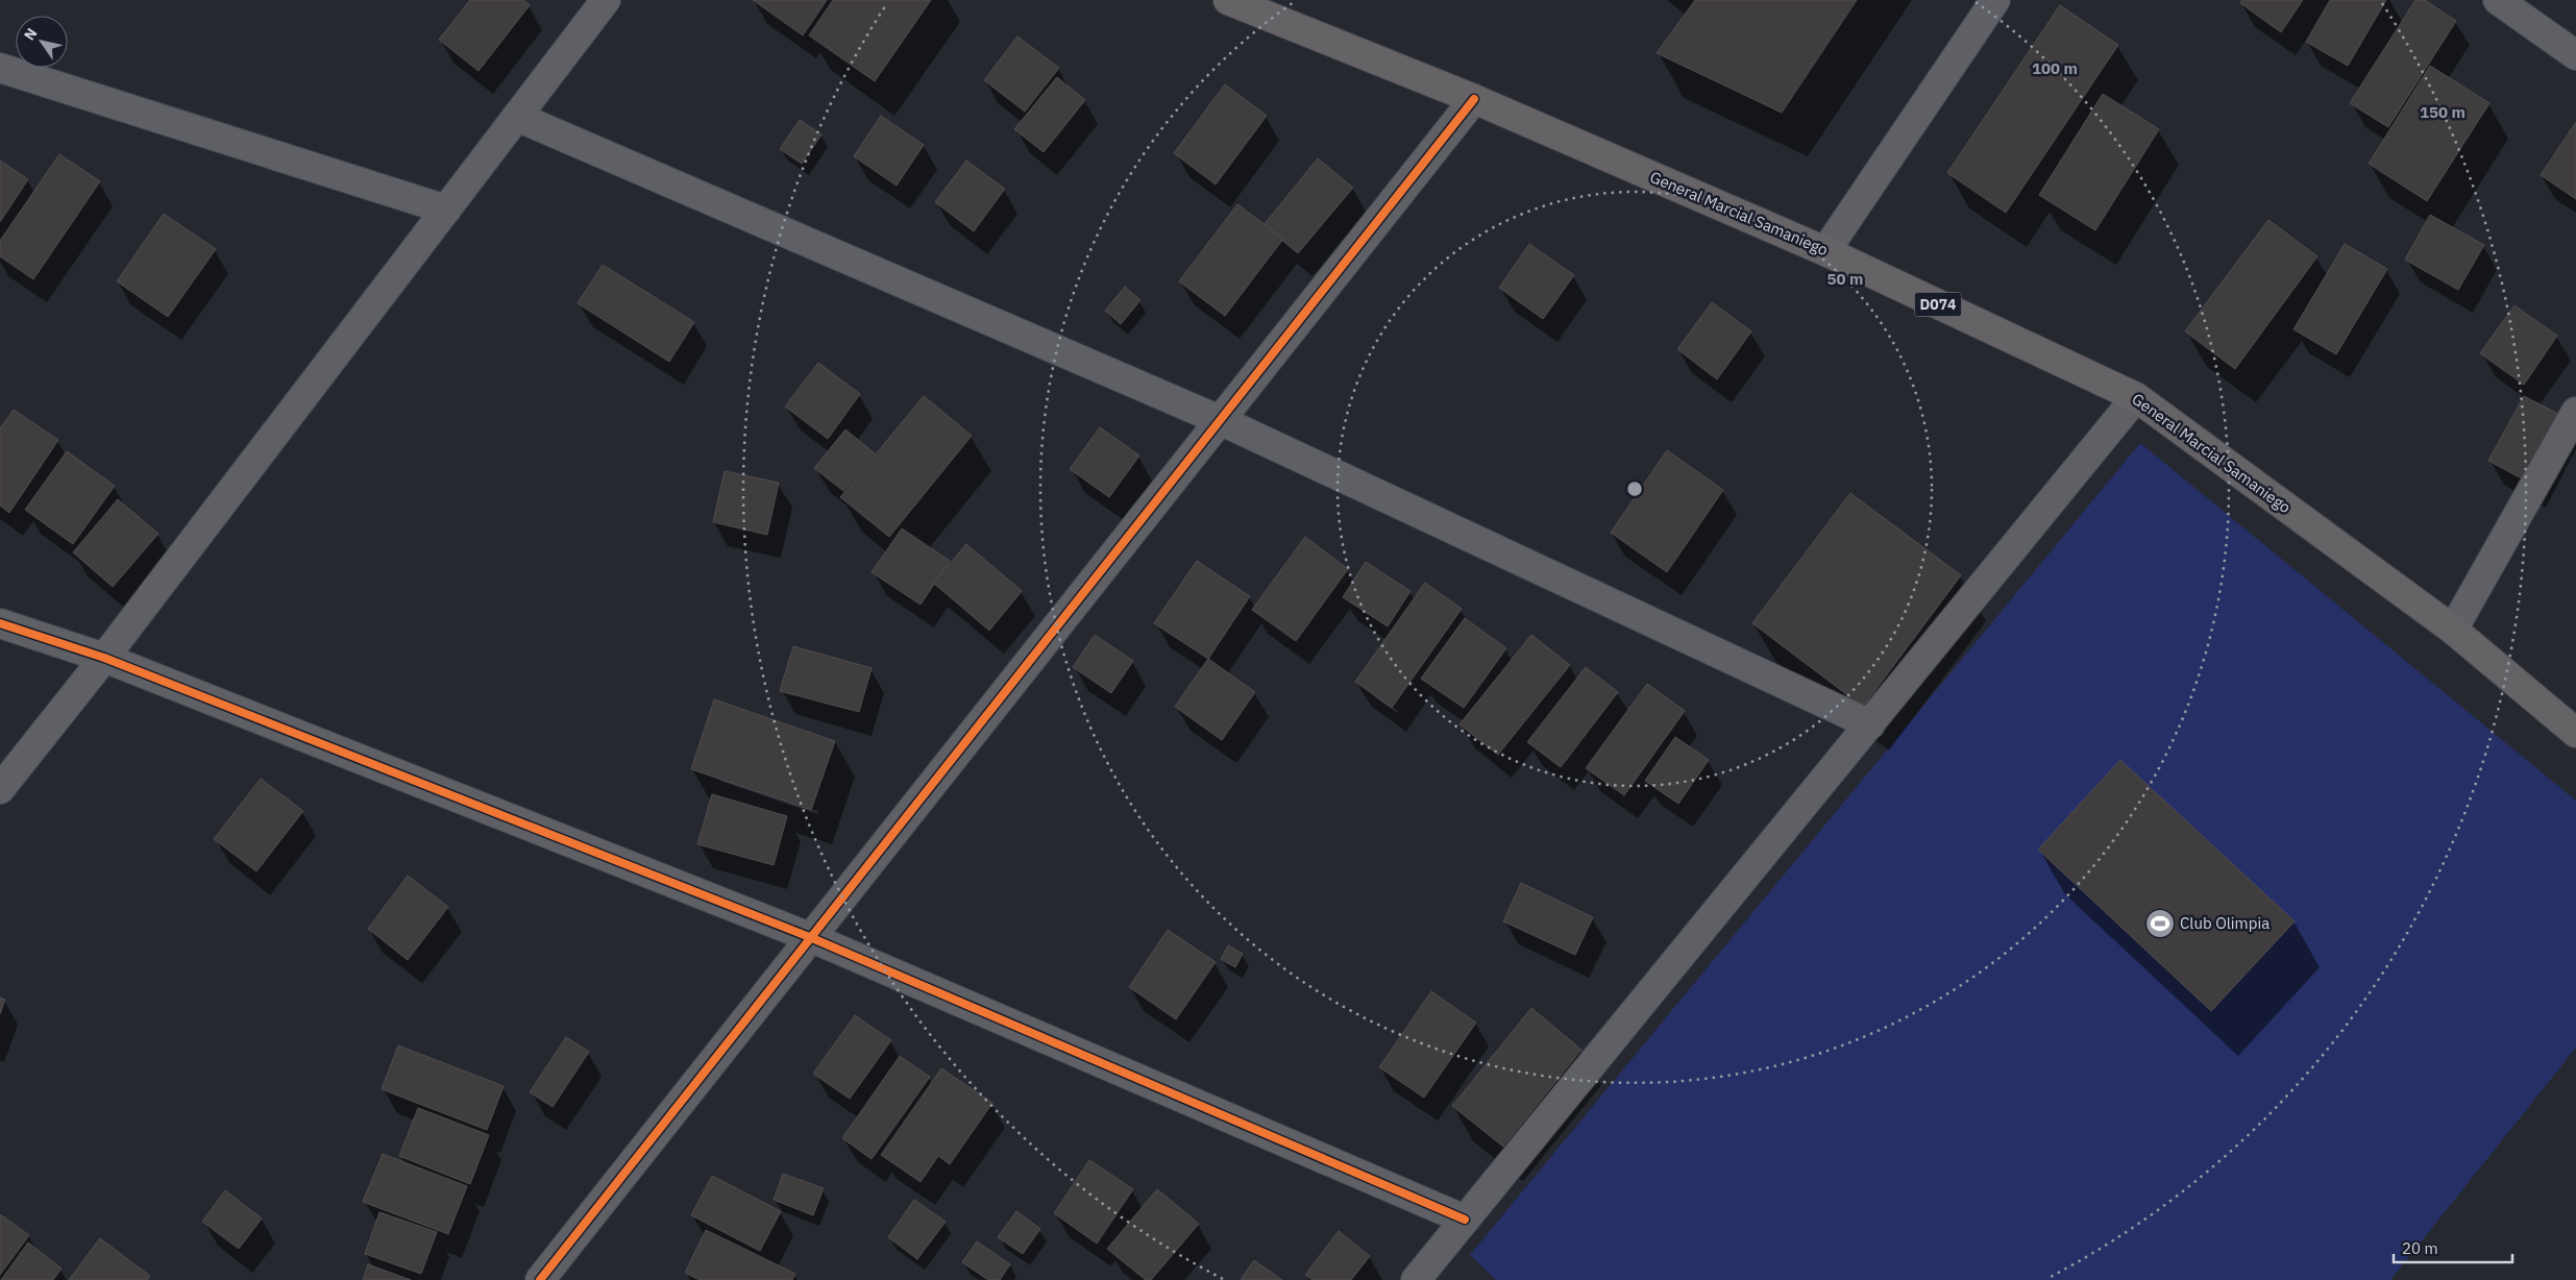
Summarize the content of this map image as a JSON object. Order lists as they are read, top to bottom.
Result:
{
  "streets": {
    "main road": ["General Marcial Samaniego", "D074"]
  },
  "places": {
    "sports": ["Club Olimpia"]
  },
  "scale_bar": "20 m",
  "north": "top left",
  "rings": ["100 m", "150 m", "50 m"]
}
